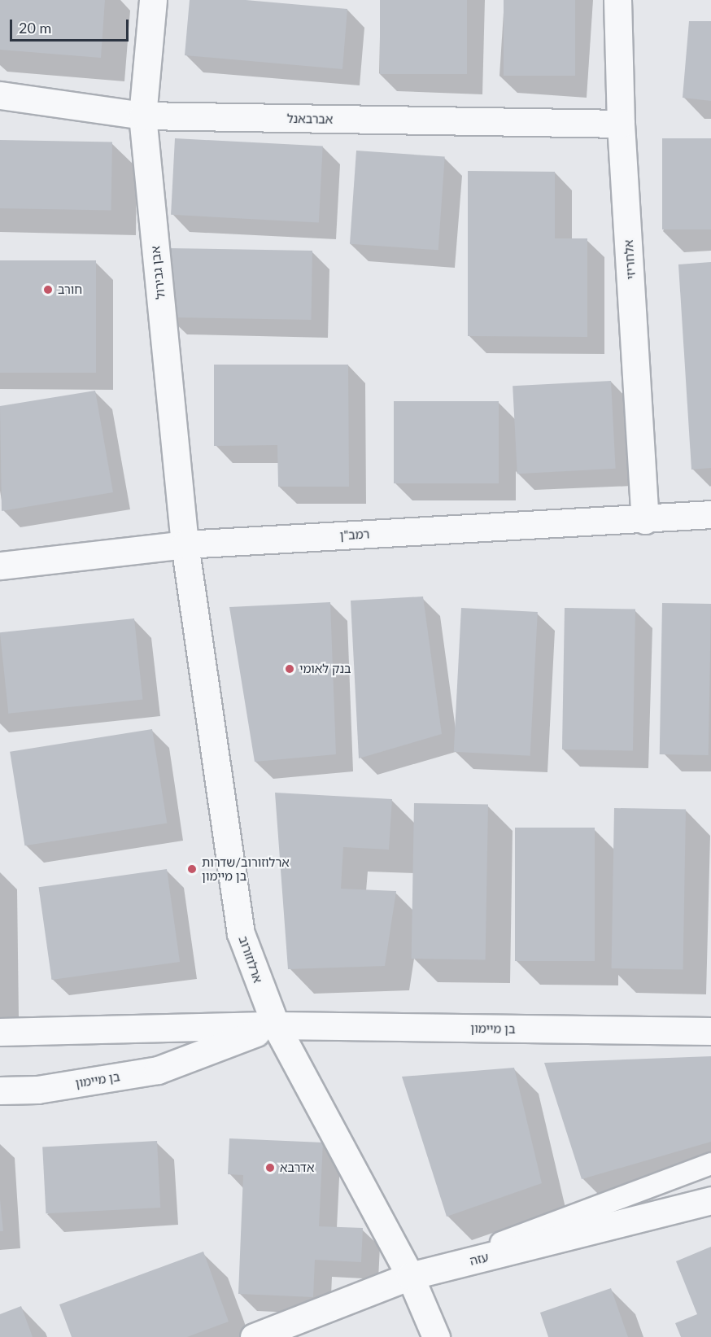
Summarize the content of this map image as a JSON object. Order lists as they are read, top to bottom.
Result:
{
  "streets": {
    "street": [
      "אברבאנל",
      "אלחריזי",
      "אבן גבירול",
      "רמב\"ן",
      "ארלוזורוב",
      "בן מיימון",
      "עזה"
    ]
  },
  "crossings": [
    ["אברבאנל", "אלחריזי"],
    ["אברבאנל", "אבן גבירול"],
    ["אלחריזי", "רמב\"ן"],
    ["אבן גבירול", "רמב\"ן"],
    ["אבן גבירול", "ארלוזורוב"],
    ["רמב\"ן", "ארלוזורוב"],
    ["ארלוזורוב", "בן מיימון"],
    ["ארלוזורוב", "עזה"]
  ],
  "places": [
    "חורב",
    "בנק לאומי",
    "ארלוזורוב/שדרות בן מיימון",
    "אדרבא"
  ],
  "scale_bar": "20 m"
}
